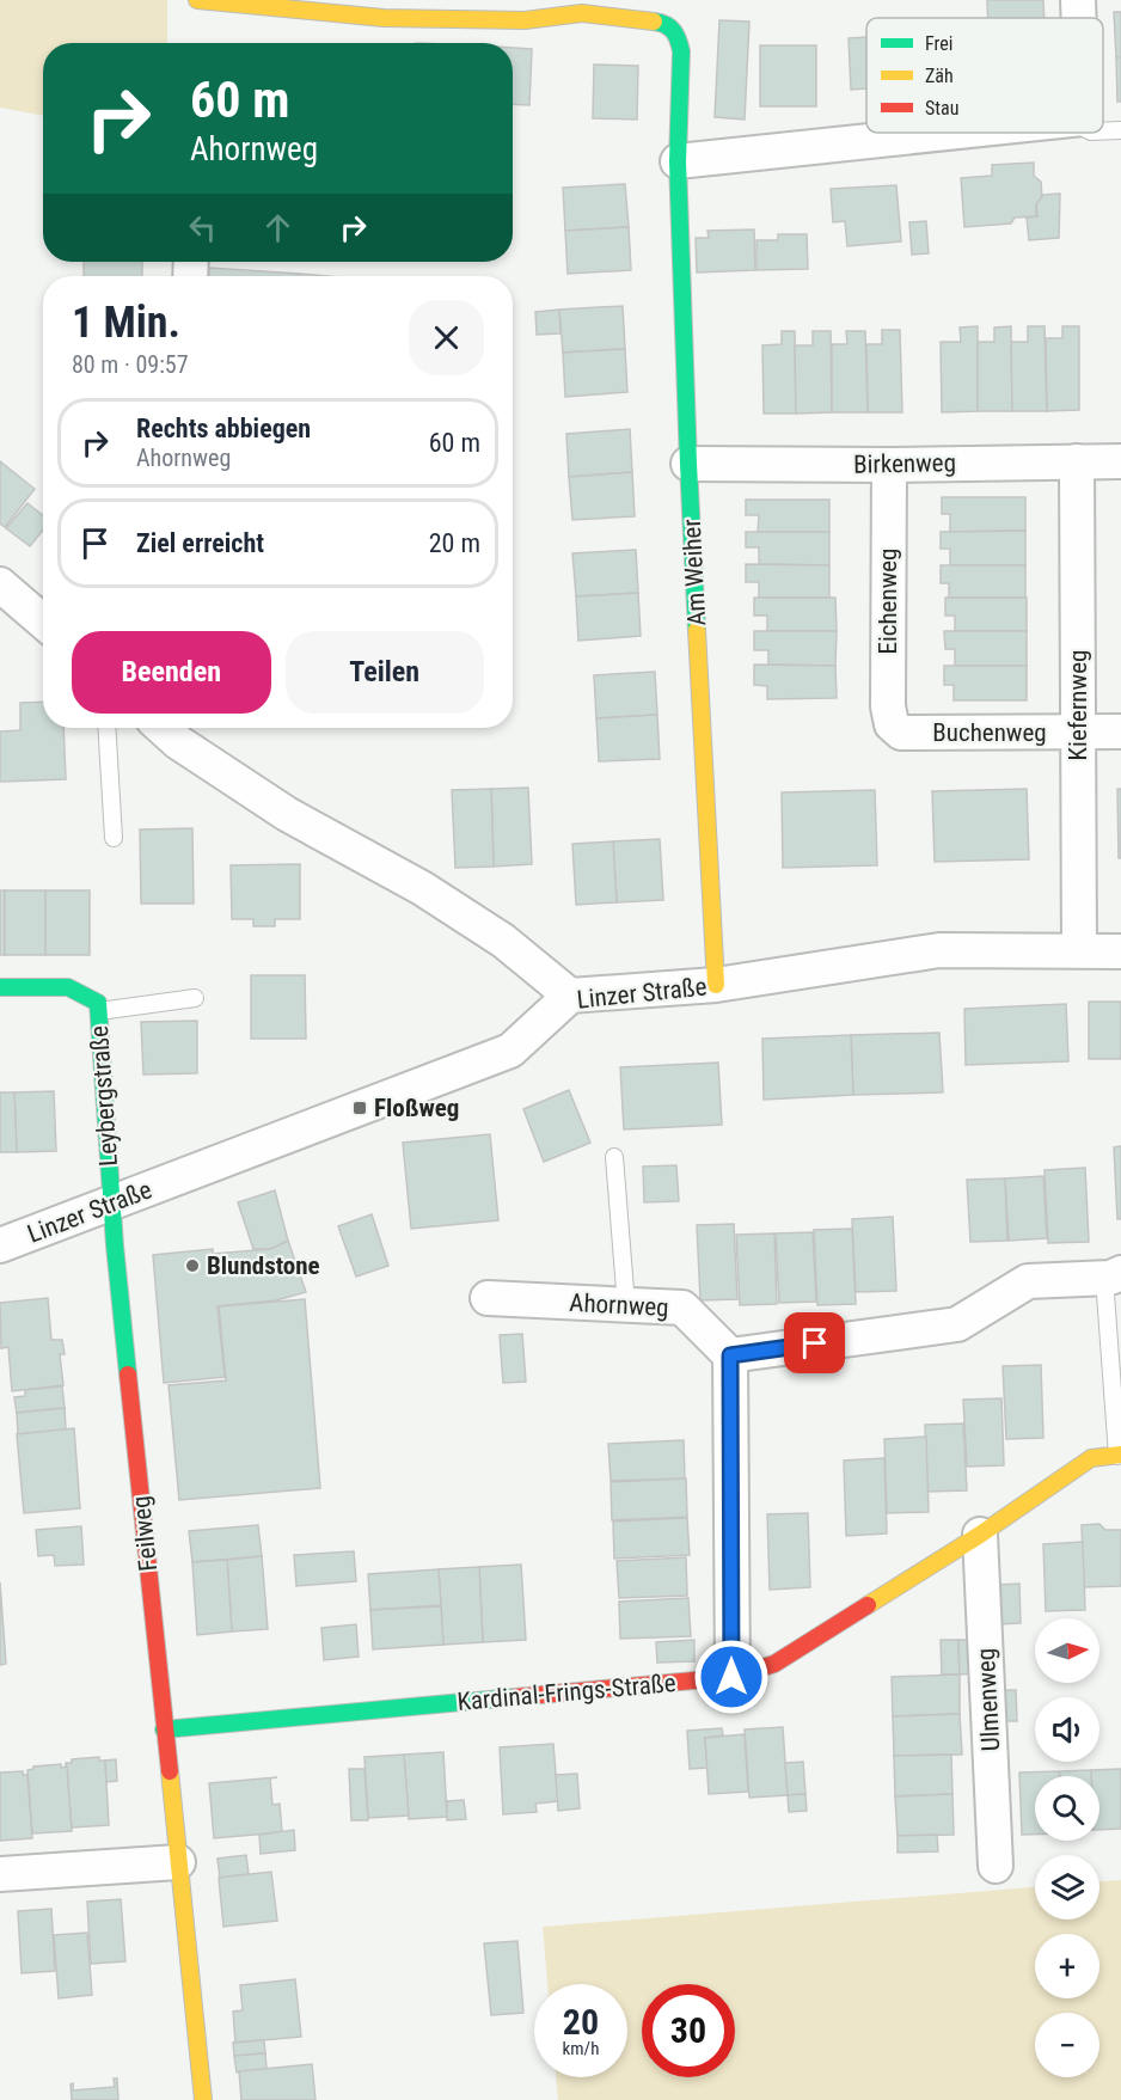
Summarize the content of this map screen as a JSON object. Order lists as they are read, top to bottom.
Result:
{
  "streets": {
    "street": [
      "Birkenweg",
      "Am Weiher",
      "Eichenweg",
      "Kiefernweg",
      "Buchenweg",
      "Linzer Straße",
      "Leybergstraße",
      "Ahornweg",
      "Feilweg",
      "Kardinal-Frings-Straße",
      "Ulmenweg"
    ]
  },
  "crossings": [
    ["Birkenweg", "Am Weiher"],
    ["Birkenweg", "Eichenweg"],
    ["Birkenweg", "Kiefernweg"],
    ["Am Weiher", "Linzer Straße"],
    ["Eichenweg", "Buchenweg"],
    ["Kiefernweg", "Buchenweg"],
    ["Kiefernweg", "Linzer Straße"],
    ["Linzer Straße", "Leybergstraße"],
    ["Linzer Straße", "Feilweg"],
    ["Leybergstraße", "Feilweg"],
    ["Feilweg", "Kardinal-Frings-Straße"],
    ["Kardinal-Frings-Straße", "Ulmenweg"]
  ],
  "places": {
    "transit": ["Floßweg"],
    "other": ["Blundstone"]
  },
  "legend": ["Frei", "Zäh", "Stau"],
  "north": "right",
  "page": {
    "turn": ["60 m", "Ahornweg"],
    "heading": ["1 Min.", "80 m · 09:57"],
    "list": [
      {
        "name": "Rechts abbiegen",
        "note": "Ahornweg",
        "value": "60 m"
      },
      {
        "name": "Ziel erreicht",
        "value": "20 m"
      }
    ],
    "buttons": ["Beenden", "Teilen"],
    "map_buttons": ["+", "−"],
    "speed": "20 km/h",
    "limit": "30"
  }
}
